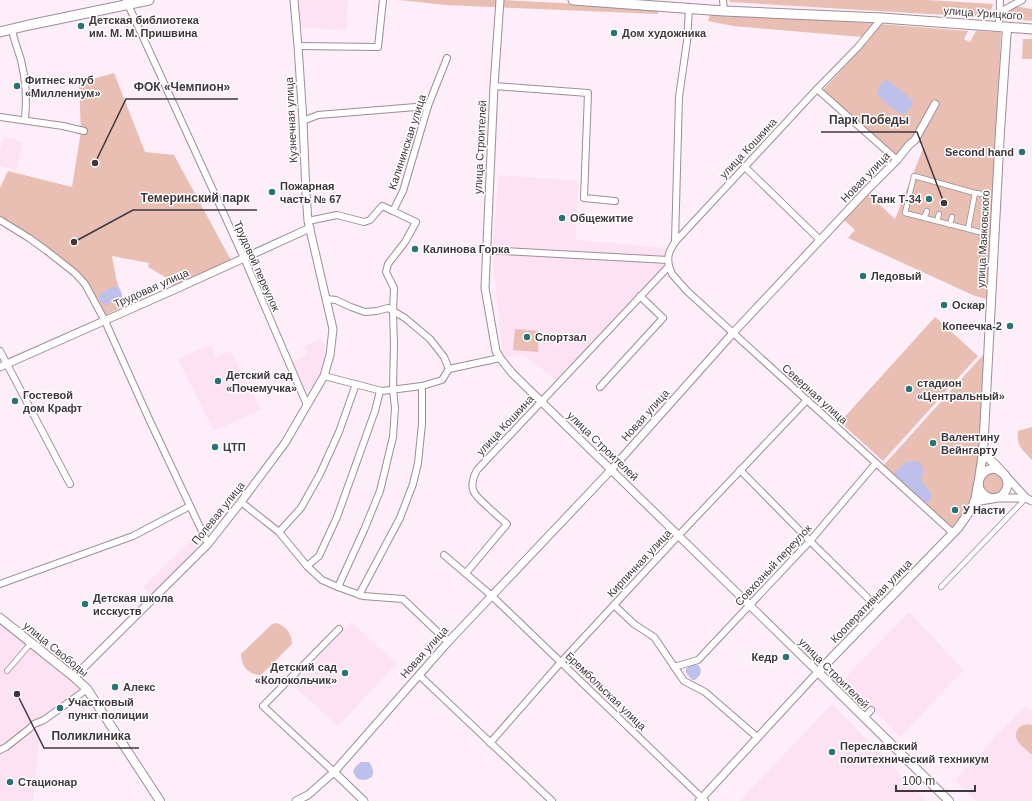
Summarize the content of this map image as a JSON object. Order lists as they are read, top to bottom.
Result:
{
  "streets": {
    "main road": [
      "улица Урицкого",
      "улица Строителей",
      "улица Маяковского",
      "Кооперативная улица",
      "улица Свободы"
    ],
    "street": [
      "Кузнечная улица",
      "Калининская улица",
      "улица Кошкина",
      "Новая улица",
      "Трудовой переулок",
      "Трудовая улица",
      "Северная улица",
      "Полевая улица",
      "Кирпичная улица",
      "Совхозный переулок",
      "Брембольская улица"
    ]
  },
  "crossings": [
    ["улица Урицкого", "улица Кошкина"],
    ["улица Урицкого", "улица Маяковского"],
    ["Кузнечная улица", "Трудовая улица"],
    ["Кузнечная улица", "Полевая улица"],
    ["улица Строителей", "улица Кошкина"],
    ["улица Строителей", "Новая улица"],
    ["улица Строителей", "Кирпичная улица"],
    ["улица Строителей", "Совхозный переулок"],
    ["улица Строителей", "Кооперативная улица"],
    ["улица Кошкина", "Северная улица"],
    ["улица Кошкина", "Брембольская улица"],
    ["Новая улица", "Северная улица"],
    ["Новая улица", "Брембольская улица"],
    ["улица Маяковского", "Кооперативная улица"],
    ["Трудовой переулок", "Трудовая улица"],
    ["Трудовой переулок", "Полевая улица"],
    ["Северная улица", "Кирпичная улица"],
    ["Северная улица", "Совхозный переулок"],
    ["Северная улица", "Кооперативная улица"],
    ["Полевая улица", "улица Свободы"],
    ["Кирпичная улица", "Брембольская улица"],
    ["Кооперативная улица", "Брембольская улица"]
  ],
  "places": [
    "Детская библиотека им. М. М. Пришвина",
    "Дом художника",
    "Фитнес клуб «Миллениум»",
    "Second hand",
    "ФОК «Чемпион»",
    "Пожарная часть № 67",
    "Танк Т-34",
    "Парк Победы",
    "Общежитие",
    "Темеринский парк",
    "Калинова Горка",
    "Ледовый",
    "Оскар",
    "Копеечка-2",
    "Спортзал",
    "Детский сад «Почемучка»",
    "стадион «Центральный»",
    "Гостевой дом Крафт",
    "Валентину Вейнгарту",
    "ЦТП",
    "У Насти",
    "Детская школа исскуств",
    "Кедр",
    "Детский сад «Колокольчик»",
    "Алекс",
    "Поликлиника",
    "Участковый пункт полиции",
    "Переславский политехнический техникум",
    "Стационар"
  ],
  "scale_bar": "100 m"
}
